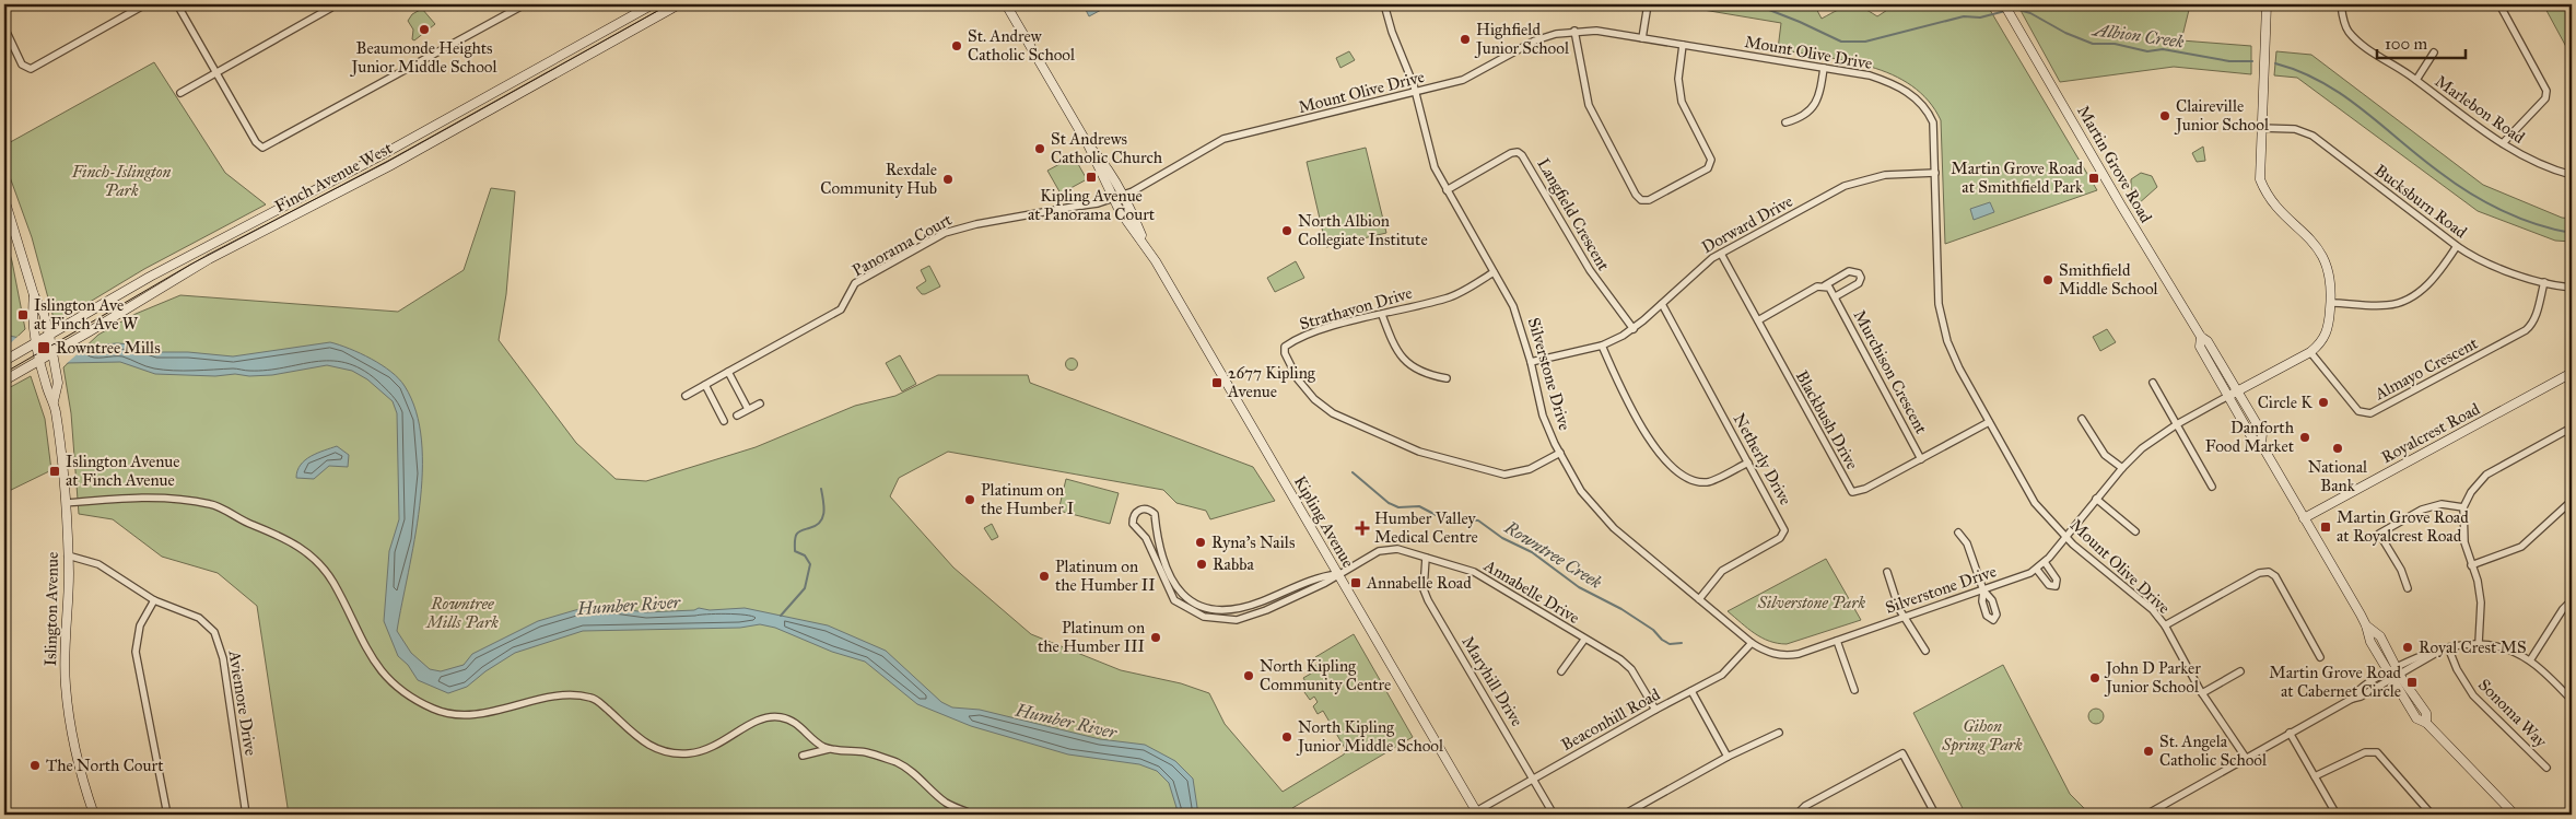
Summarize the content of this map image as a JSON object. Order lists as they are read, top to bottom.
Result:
{
  "streets": {
    "main road": [
      "Martin Grove Road",
      "Finch Avenue West",
      "Silverstone Drive",
      "Royalcrest Road",
      "Kipling Avenue",
      "Islington Avenue"
    ],
    "street": [
      "Mount Olive Drive",
      "Marlebon Road",
      "Bucksburn Road",
      "Langfield Crescent",
      "Dorward Drive",
      "Panorama Court",
      "Strathavon Drive",
      "Almayo Crescent",
      "Murchison Crescent",
      "Blackbush Drive",
      "Netherly Drive",
      "Annabelle Drive",
      "Maryhill Drive",
      "Aviemore Drive",
      "Sonoma Way",
      "Beaconhill Road"
    ]
  },
  "crossings": [
    ["Mount Olive Drive", "Dorward Drive"],
    ["Mount Olive Drive", "Silverstone Drive"],
    ["Mount Olive Drive", "Blackbush Drive"],
    ["Mount Olive Drive", "Kipling Avenue"],
    ["Martin Grove Road", "Silverstone Drive"],
    ["Martin Grove Road", "Royalcrest Road"],
    ["Finch Avenue West", "Islington Avenue"],
    ["Bucksburn Road", "Almayo Crescent"],
    ["Bucksburn Road", "Silverstone Drive"],
    ["Langfield Crescent", "Dorward Drive"],
    ["Langfield Crescent", "Silverstone Drive"],
    ["Dorward Drive", "Silverstone Drive"],
    ["Dorward Drive", "Blackbush Drive"],
    ["Dorward Drive", "Netherly Drive"],
    ["Panorama Court", "Kipling Avenue"],
    ["Strathavon Drive", "Silverstone Drive"],
    ["Almayo Crescent", "Silverstone Drive"],
    ["Murchison Crescent", "Blackbush Drive"],
    ["Silverstone Drive", "Netherly Drive"],
    ["Silverstone Drive", "Beaconhill Road"],
    ["Kipling Avenue", "Annabelle Drive"],
    ["Kipling Avenue", "Beaconhill Road"],
    ["Annabelle Drive", "Maryhill Drive"],
    ["Annabelle Drive", "Beaconhill Road"],
    ["Islington Avenue", "Aviemore Drive"],
    ["Maryhill Drive", "Beaconhill Road"]
  ],
  "water": ["Albion Creek", "Rowntree Creek", "Humber River"],
  "parks": [
    "Finch-Islington Park",
    "Silverstone Park",
    "Rowntree Mills Park",
    "Gihon Spring Park"
  ],
  "places": {
    "other": [
      "Beaumonde Heights Junior Middle School",
      "Highfield Junior School",
      "St. Andrew Catholic School",
      "Claireville Junior School",
      "St Andrews Catholic Church",
      "Rexdale Community Hub",
      "North Albion Collegiate Institute",
      "Smithfield Middle School",
      "Circle K",
      "Danforth Food Market",
      "National Bank",
      "Platinum on the Humber I",
      "Ryna's Nails",
      "Rabba",
      "Platinum on the Humber II",
      "Platinum on the Humber III",
      "Royal Crest MS",
      "North Kipling Community Centre",
      "John D Parker Junior School",
      "North Kipling Junior Middle School",
      "St. Angela Catholic School",
      "The North Court"
    ],
    "transit": [
      "Kipling Avenue at Panorama Court",
      "Martin Grove Road at Smithfield Park",
      "Islington Ave at Finch Ave W",
      "Rowntree Mills",
      "2677 Kipling Avenue",
      "Islington Avenue at Finch Avenue",
      "Martin Grove Road at Royalcrest Road",
      "Annabelle Road",
      "Martin Grove Road at Cabernet Circle"
    ],
    "health": ["Humber Valley Medical Centre"]
  },
  "scale_bar": "100 m"
}
